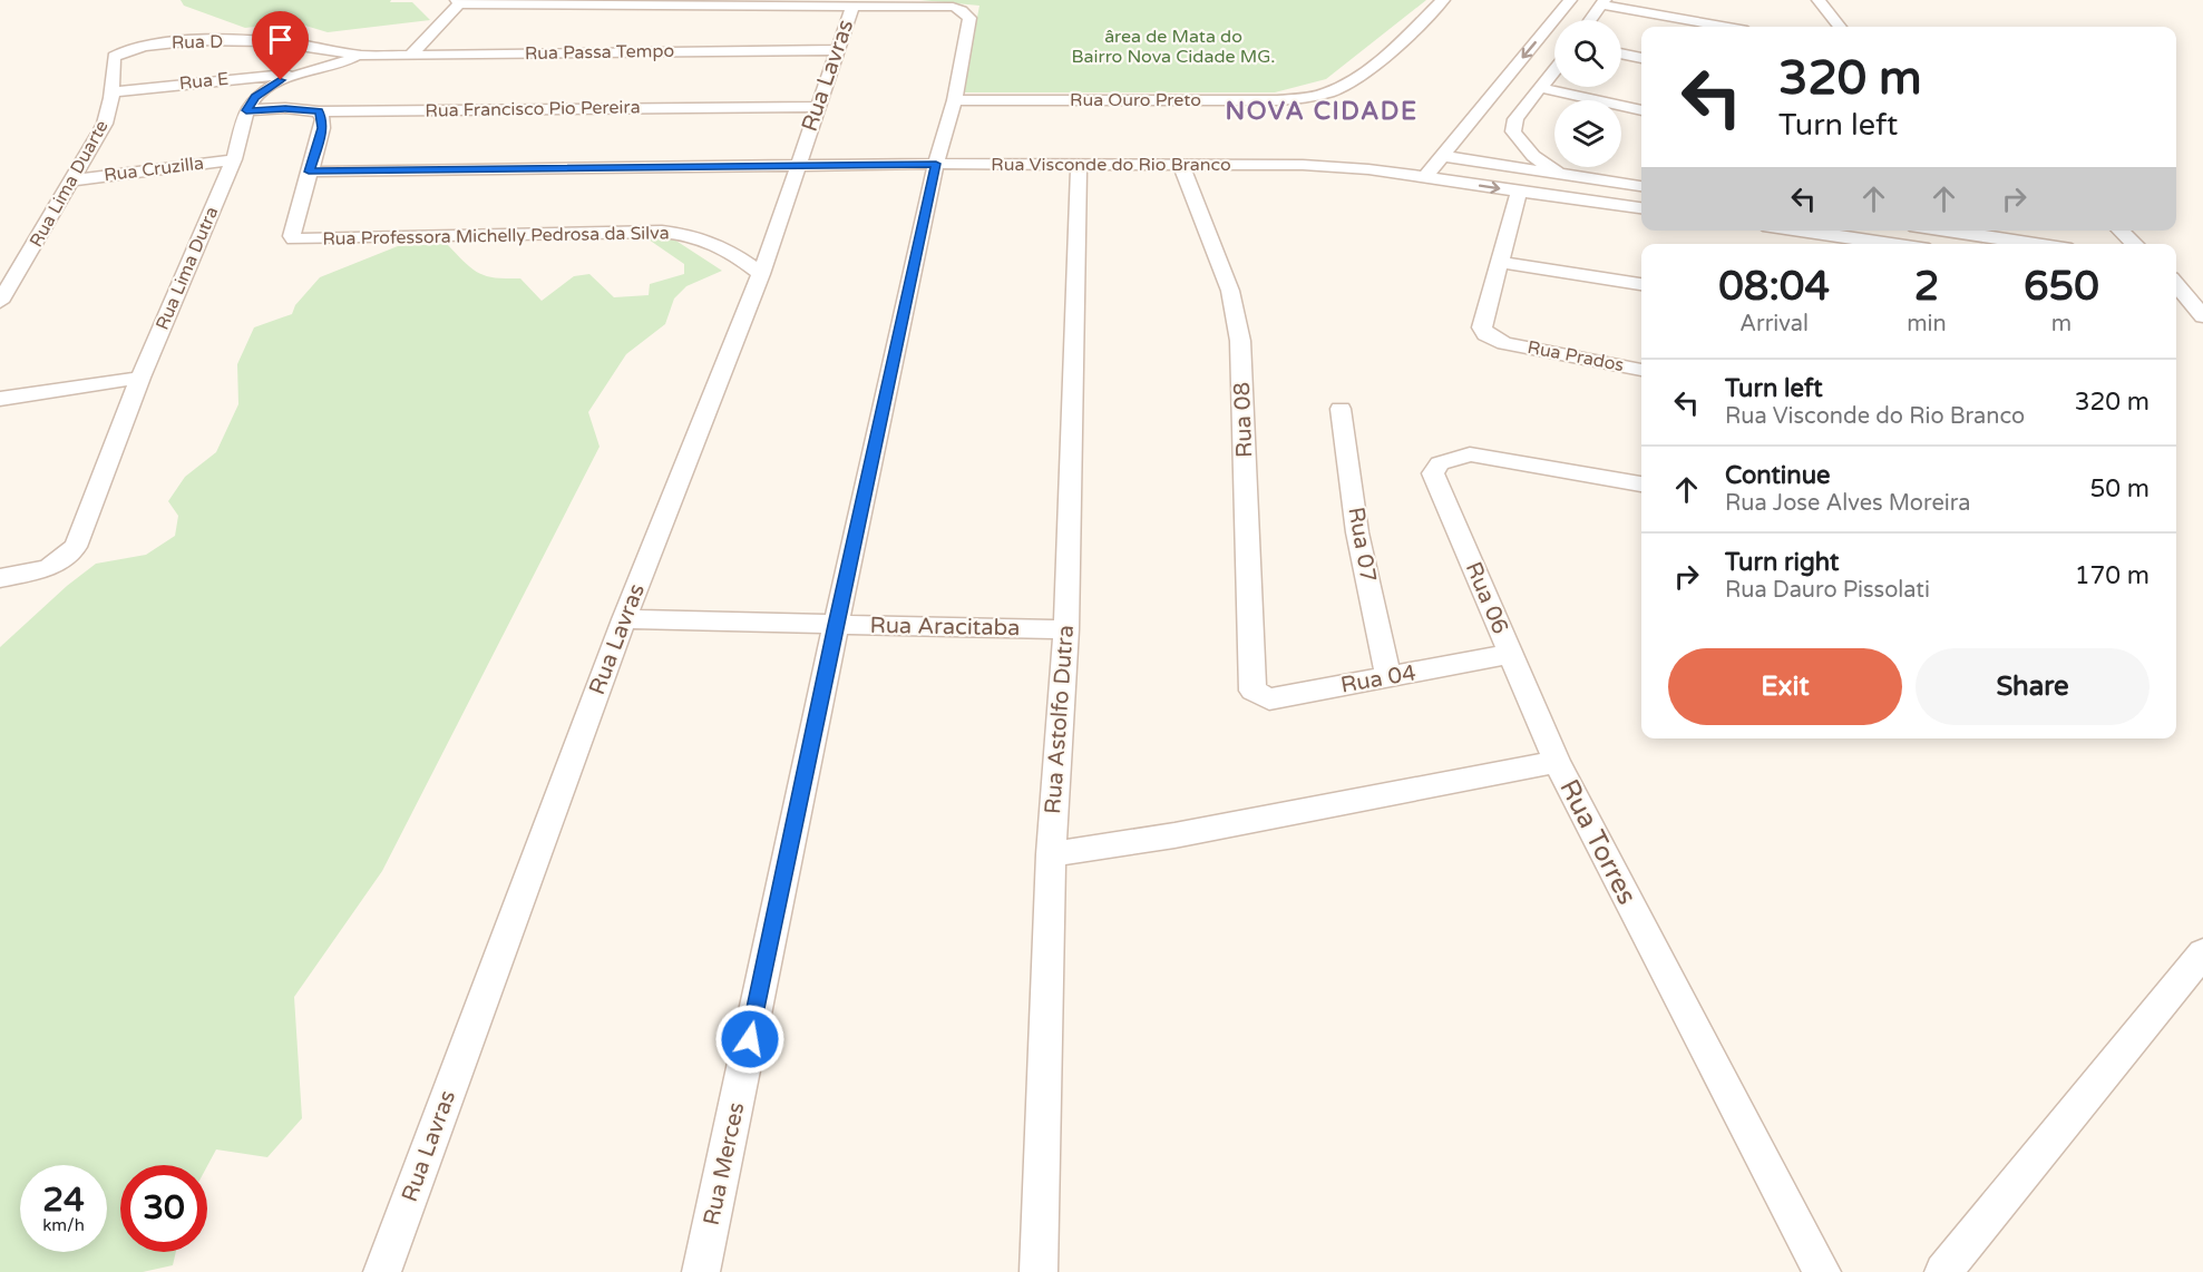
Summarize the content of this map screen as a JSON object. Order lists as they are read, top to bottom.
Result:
{
  "streets": {
    "street": [
      "Rua D",
      "Rua Passa Tempo",
      "Rua Lavras",
      "Rua E",
      "Rua Ouro Preto",
      "Rua Francisco Pio Pereira",
      "Rua Visconde do Rio Branco",
      "Rua Cruzilla",
      "Rua Lima Duarte",
      "Rua Professora Michelly Pedrosa da Silva",
      "Rua Lima Dutra",
      "Rua Prados",
      "Rua 08",
      "Rua 07",
      "Rua 06",
      "Rua Aracitaba",
      "Rua 04",
      "Rua Astolfo Dutra",
      "Rua Torres",
      "Rua Merces"
    ]
  },
  "crossings": [
    ["Rua D", "Rua Passa Tempo"],
    ["Rua D", "Rua Lima Duarte"],
    ["Rua Passa Tempo", "Rua Lavras"],
    ["Rua Lavras", "Rua Francisco Pio Pereira"],
    ["Rua Lavras", "Rua Visconde do Rio Branco"],
    ["Rua Lavras", "Rua Professora Michelly Pedrosa da Silva"],
    ["Rua Lavras", "Rua Aracitaba"],
    ["Rua Lavras", "Rua Merces"],
    ["Rua E", "Rua Lima Duarte"],
    ["Rua Ouro Preto", "Rua Merces"],
    ["Rua Francisco Pio Pereira", "Rua Lima Dutra"],
    ["Rua Visconde do Rio Branco", "Rua Professora Michelly Pedrosa da Silva"],
    ["Rua Visconde do Rio Branco", "Rua 08"],
    ["Rua Visconde do Rio Branco", "Rua Astolfo Dutra"],
    ["Rua Visconde do Rio Branco", "Rua Merces"],
    ["Rua Cruzilla", "Rua Lima Duarte"],
    ["Rua Cruzilla", "Rua Lima Dutra"],
    ["Rua 08", "Rua 04"],
    ["Rua 07", "Rua 04"],
    ["Rua 06", "Rua 04"],
    ["Rua 06", "Rua Torres"],
    ["Rua Aracitaba", "Rua Astolfo Dutra"],
    ["Rua Aracitaba", "Rua Merces"],
    ["Rua Astolfo Dutra", "Rua Torres"]
  ],
  "districts": ["NOVA CIDADE"],
  "parks": ["ârea de Mata do Bairro Nova Cidade MG."],
  "page": {
    "turn": ["320 m", "Turn left"],
    "eta": [
      "08:04",
      "Arrival",
      "2",
      "min",
      "650",
      "m"
    ],
    "list": [
      {
        "name": "Turn left",
        "note": "Rua Visconde do Rio Branco",
        "value": "320 m"
      },
      {
        "name": "Continue",
        "note": "Rua Jose Alves Moreira",
        "value": "50 m"
      },
      {
        "name": "Turn right",
        "note": "Rua Dauro Pissolati",
        "value": "170 m"
      }
    ],
    "buttons": ["Exit", "Share"],
    "speed": "24 km/h",
    "limit": "30"
  }
}
